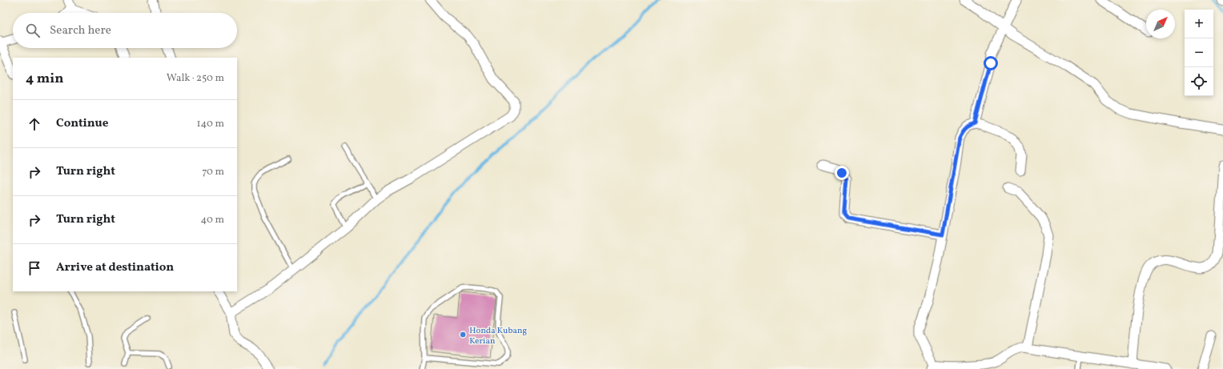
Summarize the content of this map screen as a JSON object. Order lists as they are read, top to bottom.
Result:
{
  "places": ["Honda Kubang Kerian"],
  "north": "top right",
  "page": {
    "map_buttons": ["+", "−"],
    "search": "Search here",
    "heading": ["4 min", "Walk · 250 m"],
    "list": [
      ["Continue", "140 m"],
      ["Turn right", "70 m"],
      ["Turn right", "40 m"],
      "Arrive at destination"
    ]
  }
}
